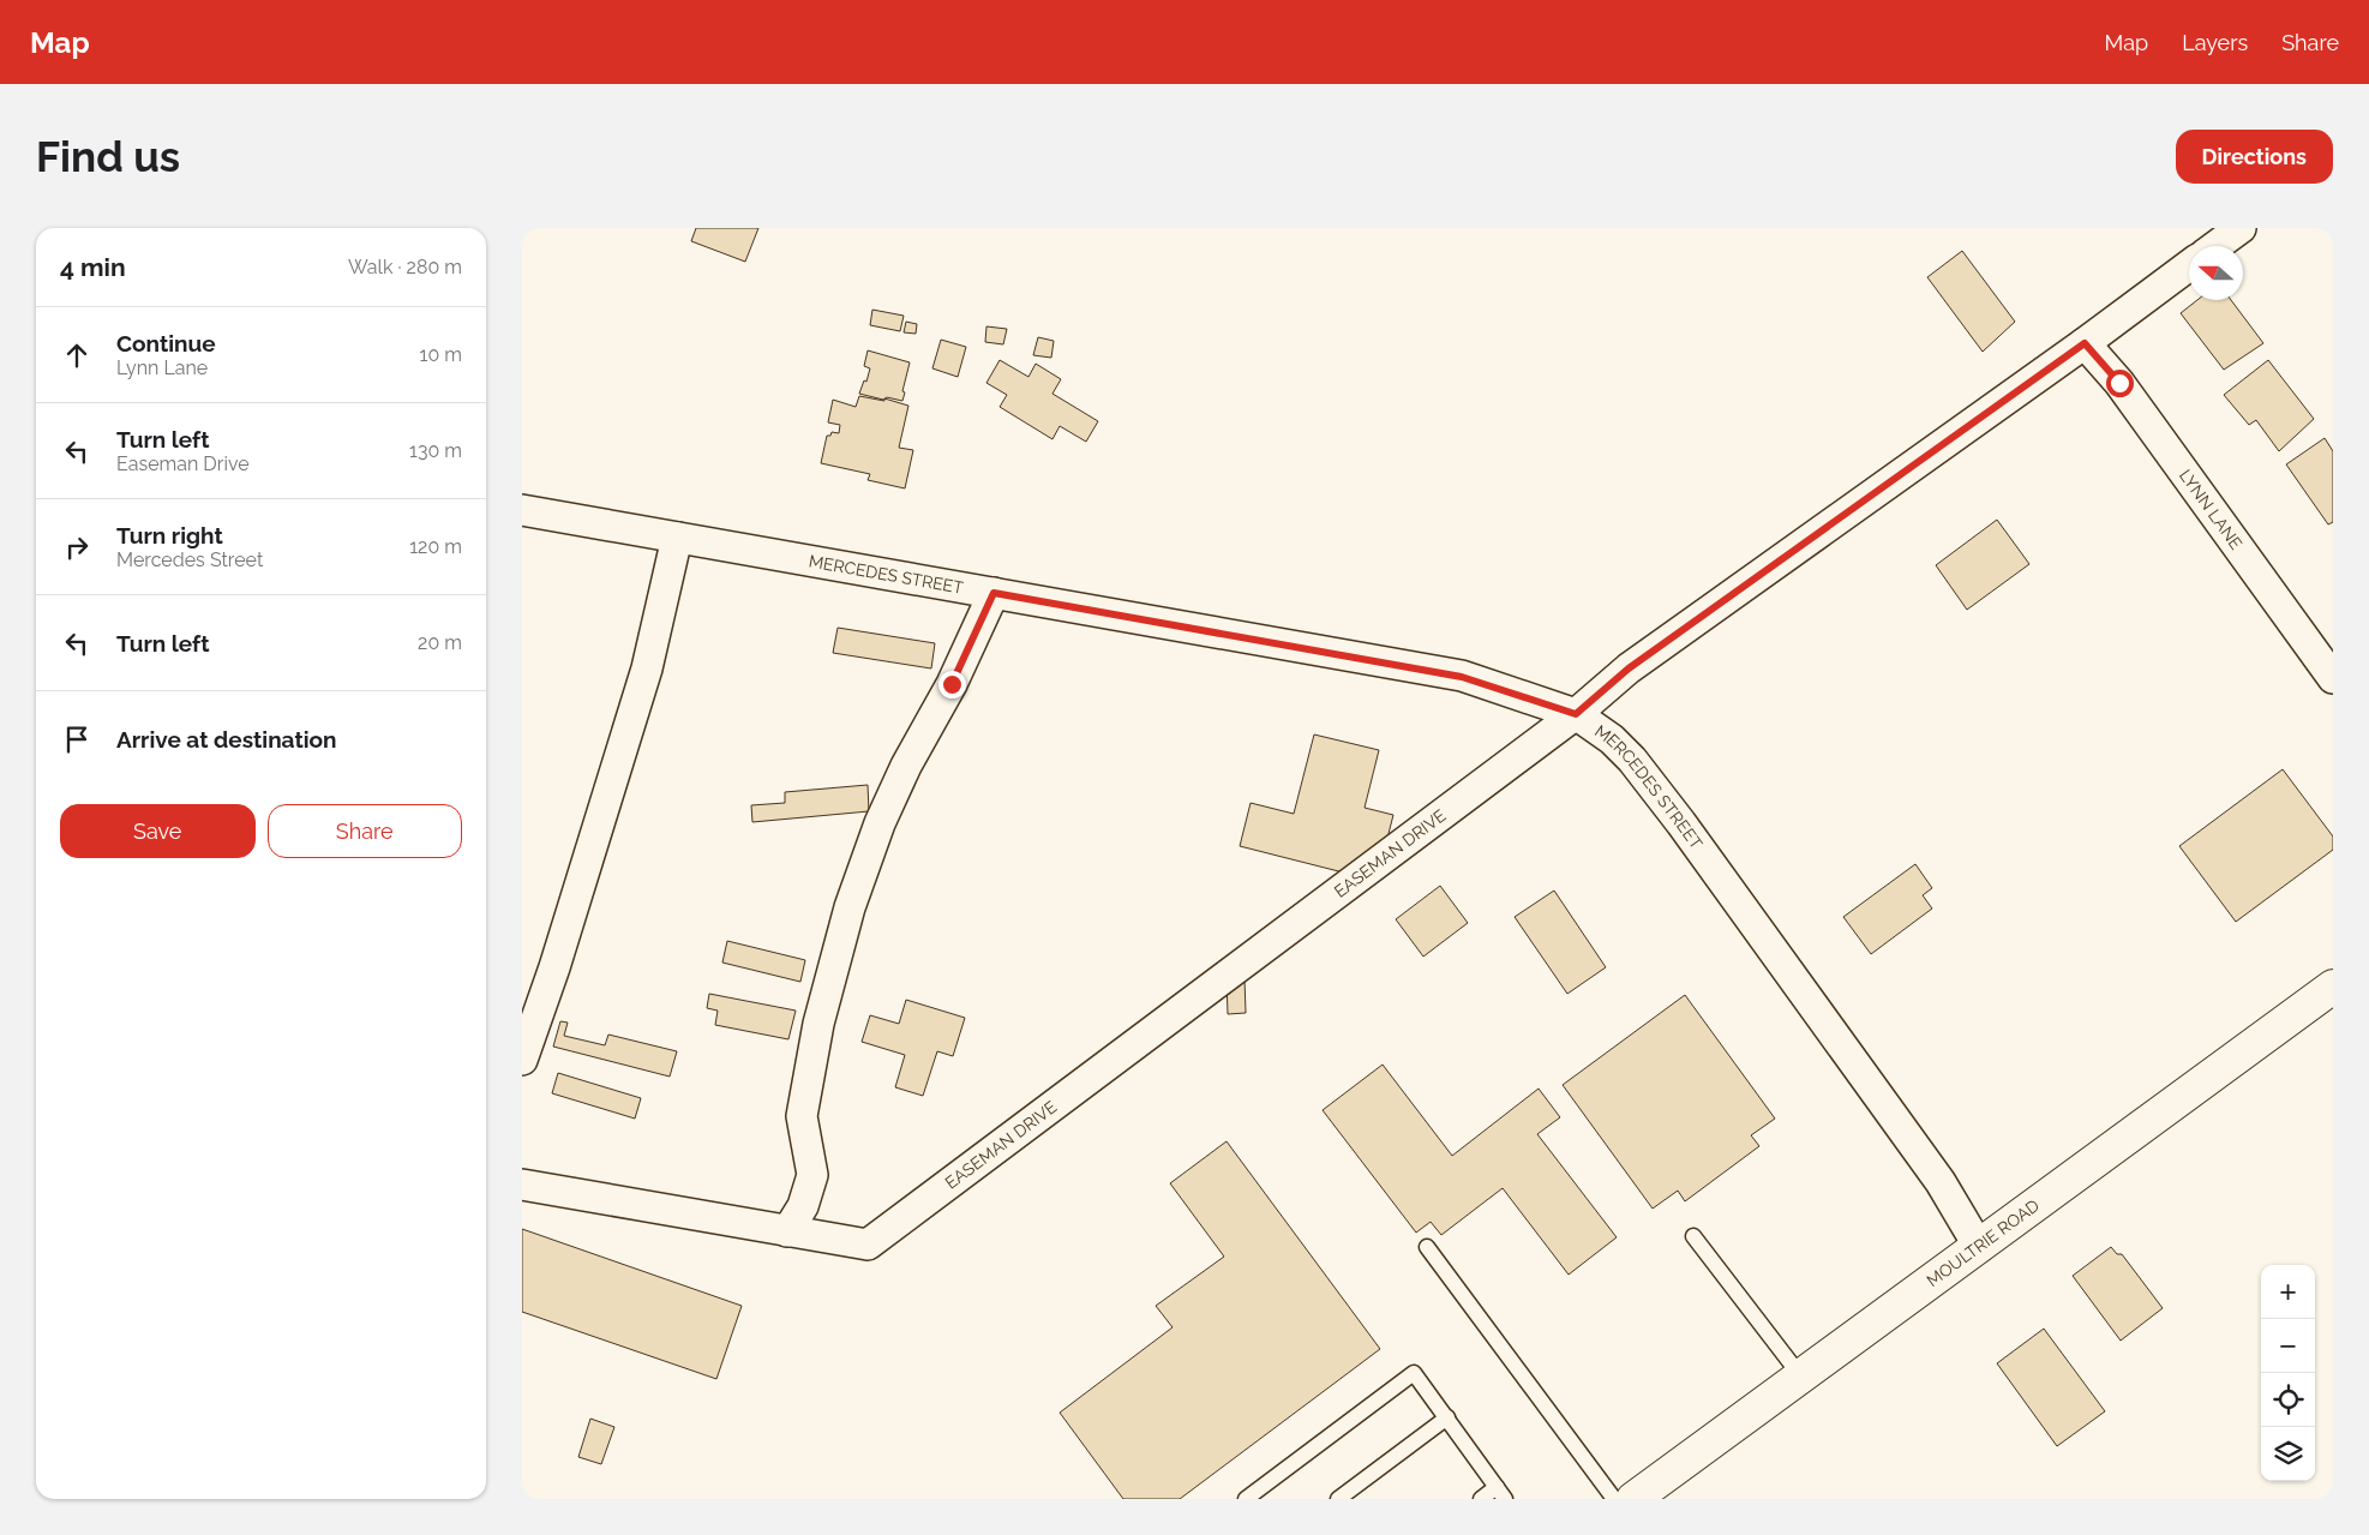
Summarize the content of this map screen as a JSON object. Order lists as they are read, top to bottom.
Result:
{
  "streets": {
    "street": [
      "LYNN LANE",
      "MERCEDES STREET",
      "EASEMAN DRIVE",
      "MOULTRIE ROAD"
    ]
  },
  "crossings": [
    ["LYNN LANE", "EASEMAN DRIVE"],
    ["MERCEDES STREET", "EASEMAN DRIVE"],
    ["MERCEDES STREET", "MOULTRIE ROAD"]
  ],
  "north": "left",
  "page": {
    "header": "Map",
    "nav": ["Map", "Layers", "Share"],
    "buttons": [
      "Directions",
      ["Save", "Share"]
    ],
    "title": "Find us",
    "heading": ["4 min", "Walk · 280 m"],
    "list": [
      ["Continue", "Lynn Lane", "10 m"],
      ["Turn left", "Easeman Drive", "130 m"],
      ["Turn right", "Mercedes Street", "120 m"],
      ["Turn left", "20 m"],
      "Arrive at destination"
    ],
    "map_buttons": ["+", "−"]
  }
}
